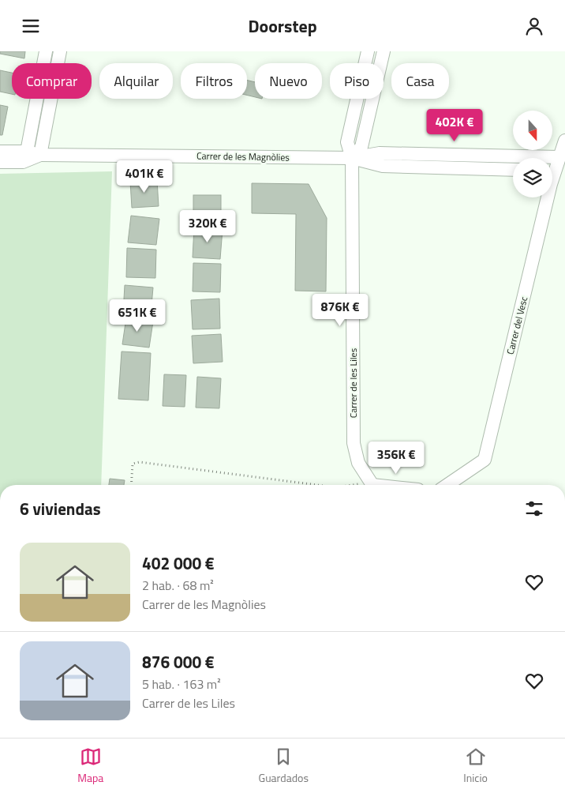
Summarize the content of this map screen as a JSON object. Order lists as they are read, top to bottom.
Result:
{
  "streets": {
    "street": ["Carrer de les Magnòlies", "Carrer del Vesc", "Carrer de les Liles"]
  },
  "crossings": [
    ["Carrer de les Magnòlies", "Carrer del Vesc"],
    ["Carrer de les Magnòlies", "Carrer de les Liles"]
  ],
  "north": "bottom",
  "page": {
    "header": "Doorstep",
    "chip": [
      "Comprar",
      "Alquilar",
      "Filtros",
      "Nuevo",
      "Piso",
      "Casa"
    ],
    "price": [
      "402K €",
      "401K €",
      "320K €",
      "876K €",
      "651K €",
      "356K €"
    ],
    "heading": "6 viviendas",
    "list": [
      {
        "name": "402 000 €",
        "note": "2 hab. · 68 m² · Carrer de les Magnòlies"
      },
      {
        "name": "876 000 €",
        "note": "5 hab. · 163 m² · Carrer de les Liles"
      }
    ],
    "tabs": ["Mapa", "Guardados", "Inicio"]
  }
}
